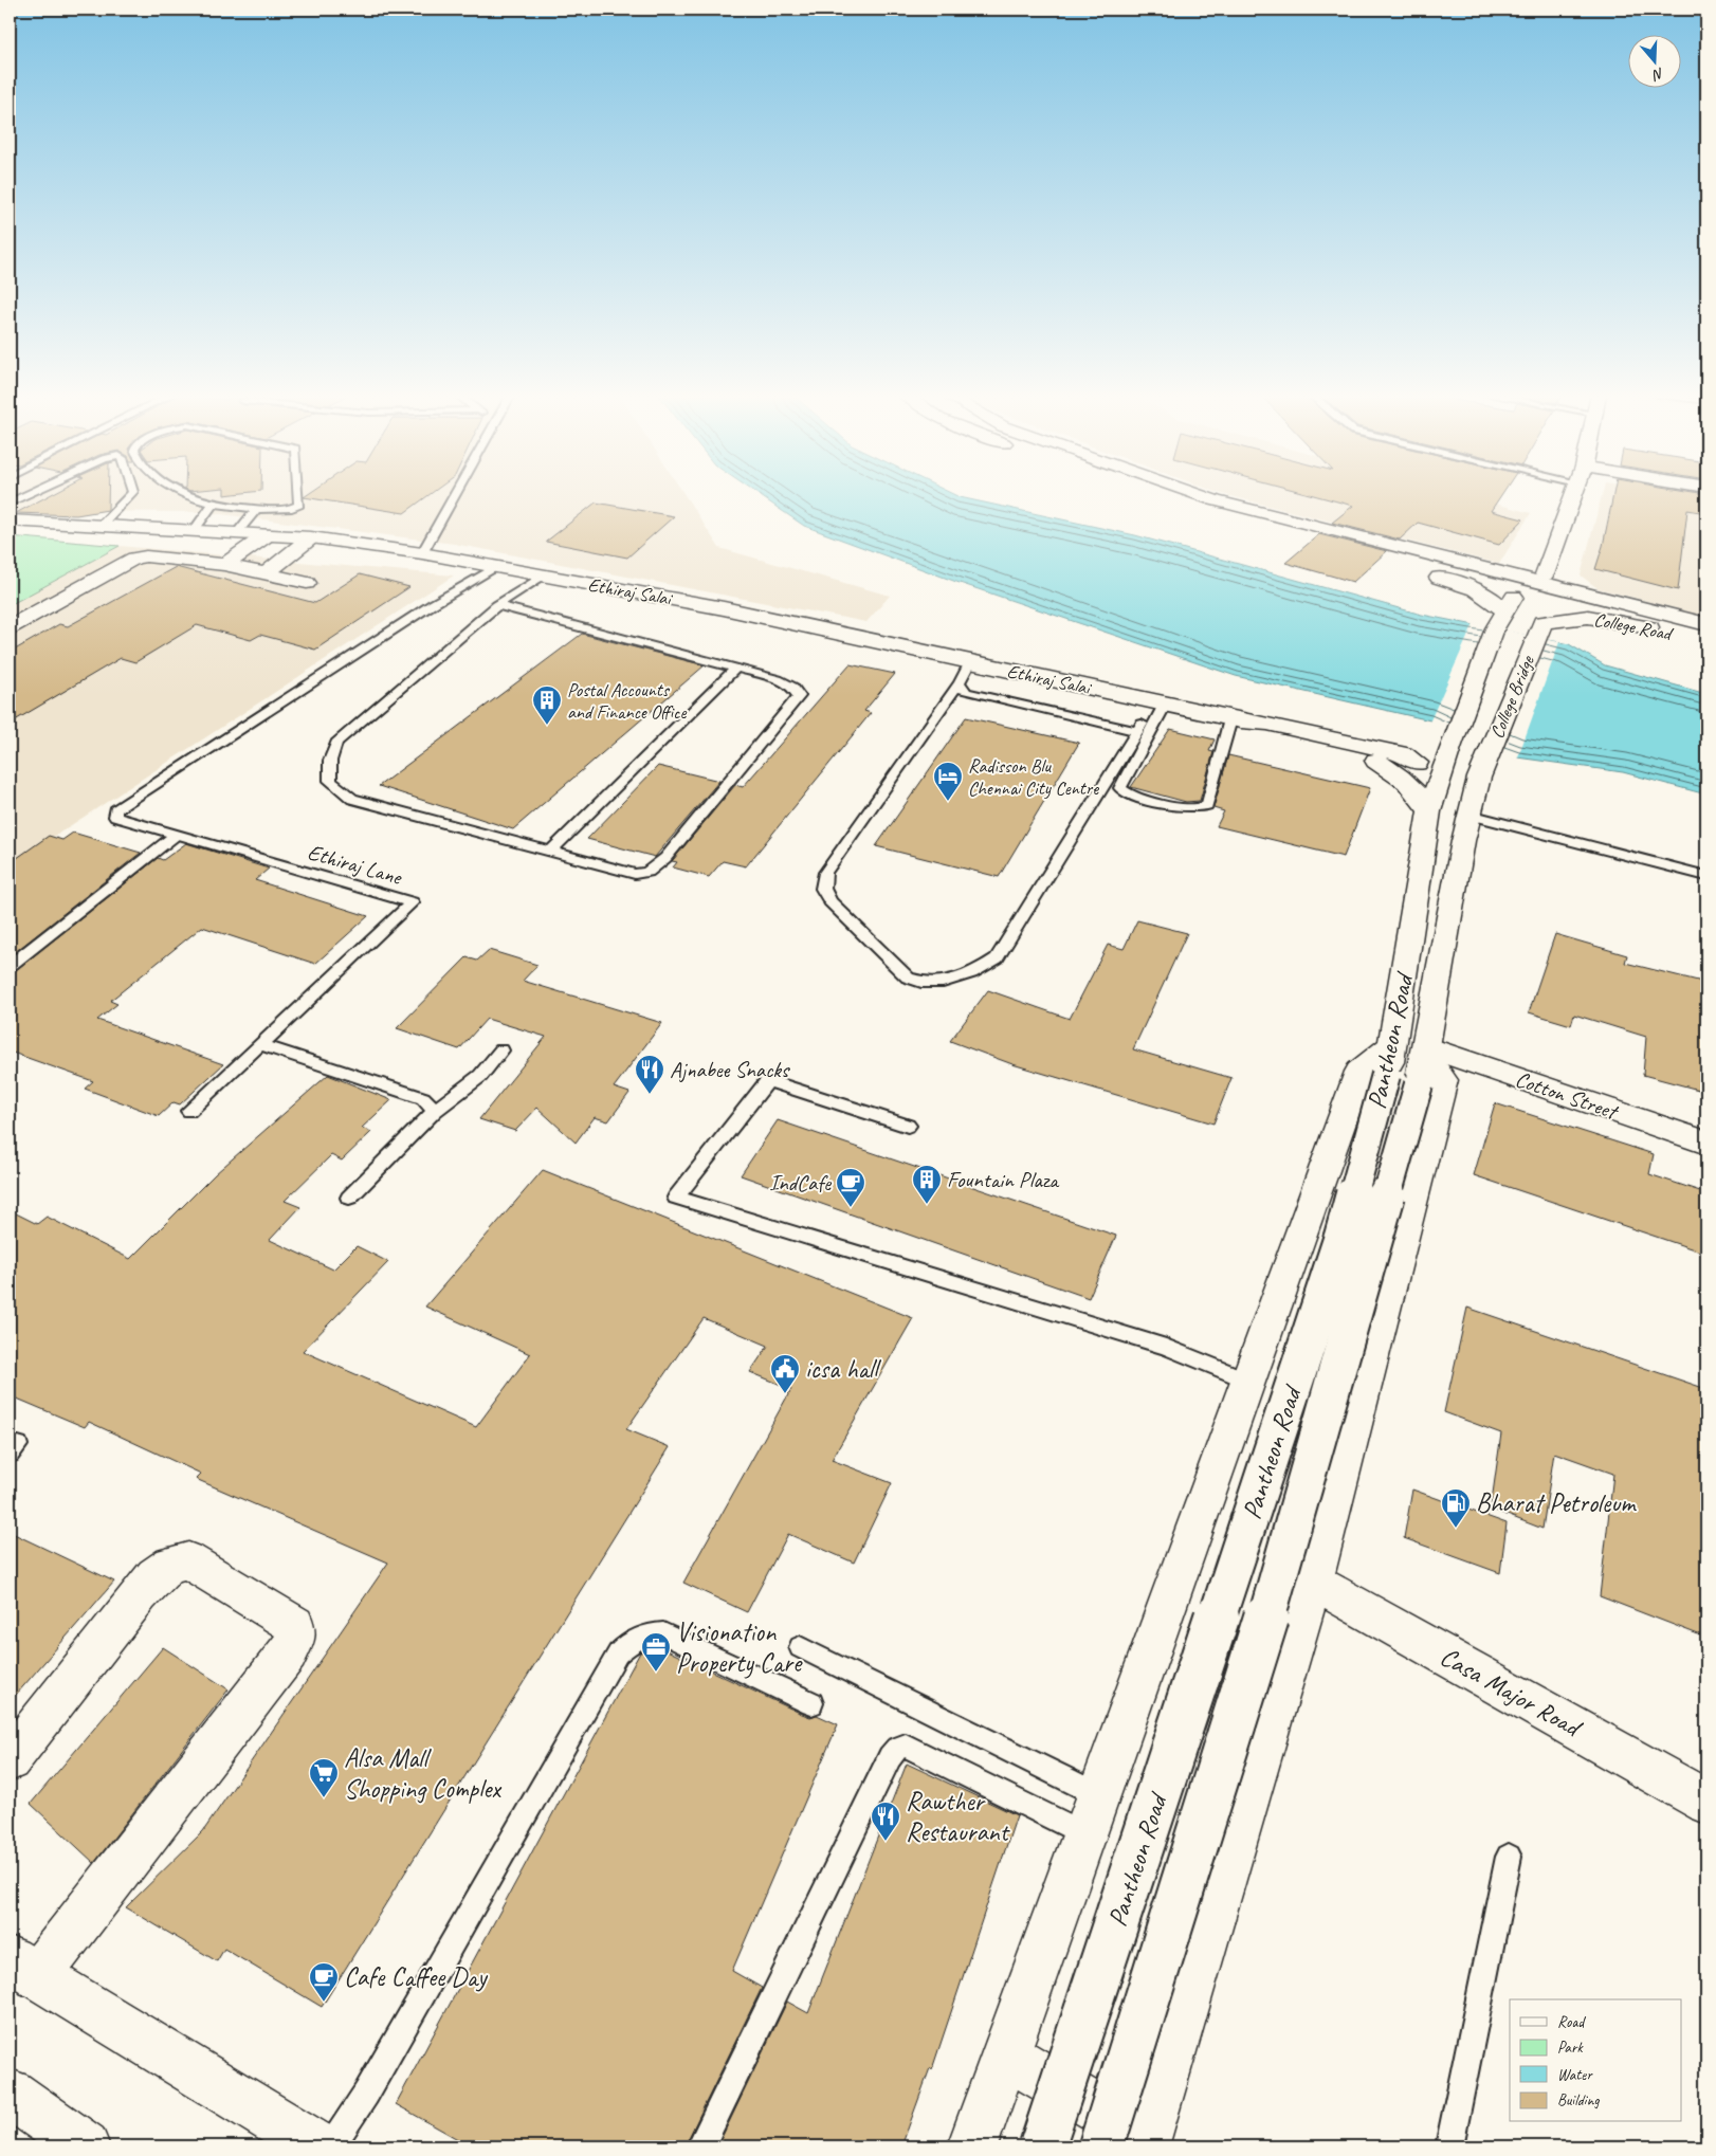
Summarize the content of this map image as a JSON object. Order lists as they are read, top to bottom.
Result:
{
  "streets": {
    "main road": [
      "Ethiraj Salai",
      "College Road",
      "College Bridge",
      "Pantheon Road",
      "Cotton Street",
      "Casa Major Road"
    ],
    "lane": ["Ethiraj Lane"]
  },
  "crossings": [
    ["Ethiraj Salai", "College Bridge"],
    ["Ethiraj Salai", "Ethiraj Lane"],
    ["Ethiraj Salai", "Pantheon Road"],
    ["College Road", "College Bridge"],
    ["College Bridge", "Pantheon Road"],
    ["College Bridge", "Cotton Street"],
    ["Pantheon Road", "Cotton Street"]
  ],
  "places": {
    "building": ["Postal Accounts and Finance Office", "Fountain Plaza"],
    "hotel": ["Radisson Blu Chennai City Centre"],
    "restaurant": ["Ajnabee Snacks", "Rawther Restaurant"],
    "cafe": ["IndCafe", "Cafe Caffee Day"],
    "public building": ["icsa hall"],
    "fuel station": ["Bharat Petroleum"],
    "office": ["Visionation Property Care"],
    "supermarket": ["Alsa Mall Shopping Complex"]
  },
  "legend": [
    "Road",
    "Park",
    "Water",
    "Building"
  ],
  "north": "bottom"
}
